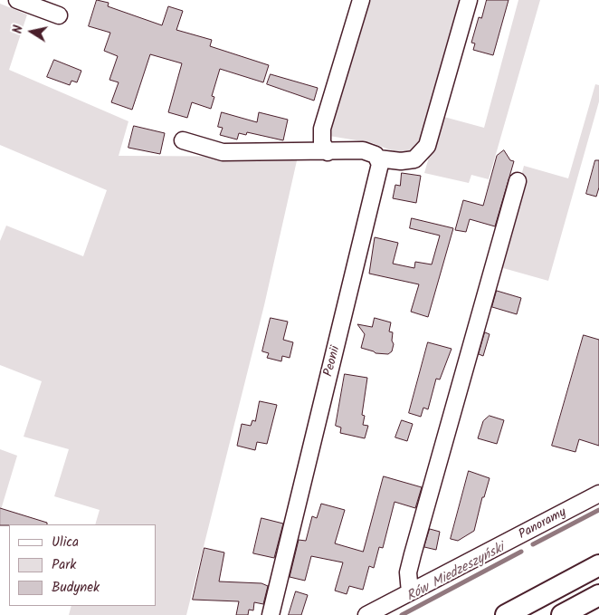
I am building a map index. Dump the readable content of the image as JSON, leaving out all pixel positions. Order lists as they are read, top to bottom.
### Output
{
  "streets": {
    "street": ["Peonii", "Panoramy"]
  },
  "water": ["Rów Miedzeszyński"],
  "legend": ["Ulica", "Park", "Budynek"],
  "north": "left"
}
